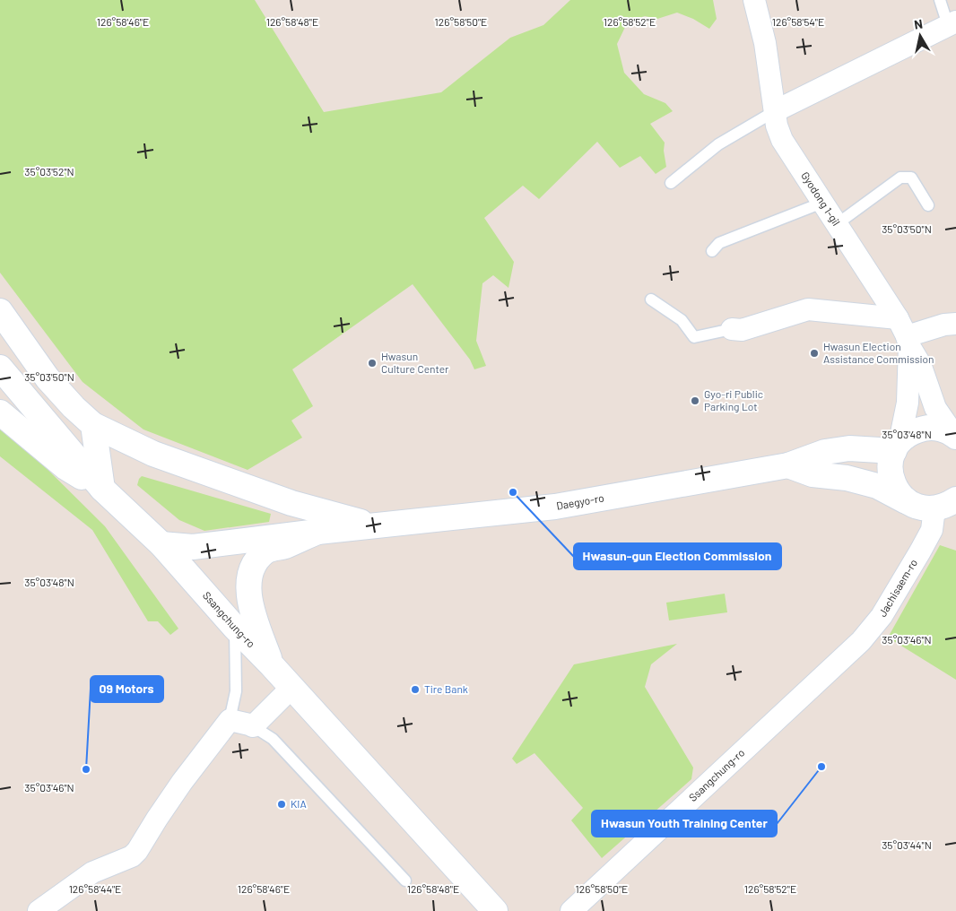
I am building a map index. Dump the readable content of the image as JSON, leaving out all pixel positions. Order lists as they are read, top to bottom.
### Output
{
  "streets": {
    "street": [
      "Gyodong 1-gil",
      "Daegyo-ro",
      "Jachisaem-ro",
      "Ssangchung-ro"
    ]
  },
  "crossings": [
    ["Daegyo-ro", "Ssangchung-ro"],
    ["Jachisaem-ro", "Ssangchung-ro"]
  ],
  "places": [
    "Hwasun Election Assistance Commission",
    "Hwasun Culture Center",
    "Gyo-ri Public Parking Lot",
    "Hwasun-gun Election Commission",
    "Tire Bank",
    "Hwasun Youth Training Center",
    "09 Motors",
    "KIA"
  ],
  "north": "top",
  "coordinates": [
    "126°58'46\"E",
    "126°58'48\"E",
    "126°58'50\"E",
    "126°58'52\"E",
    "126°58'54\"E",
    "35°03'52\"N",
    "35°03'50\"N",
    "35°03'48\"N",
    "35°03'46\"N",
    "35°03'44\"N",
    "126°58'44\"E"
  ]
}
